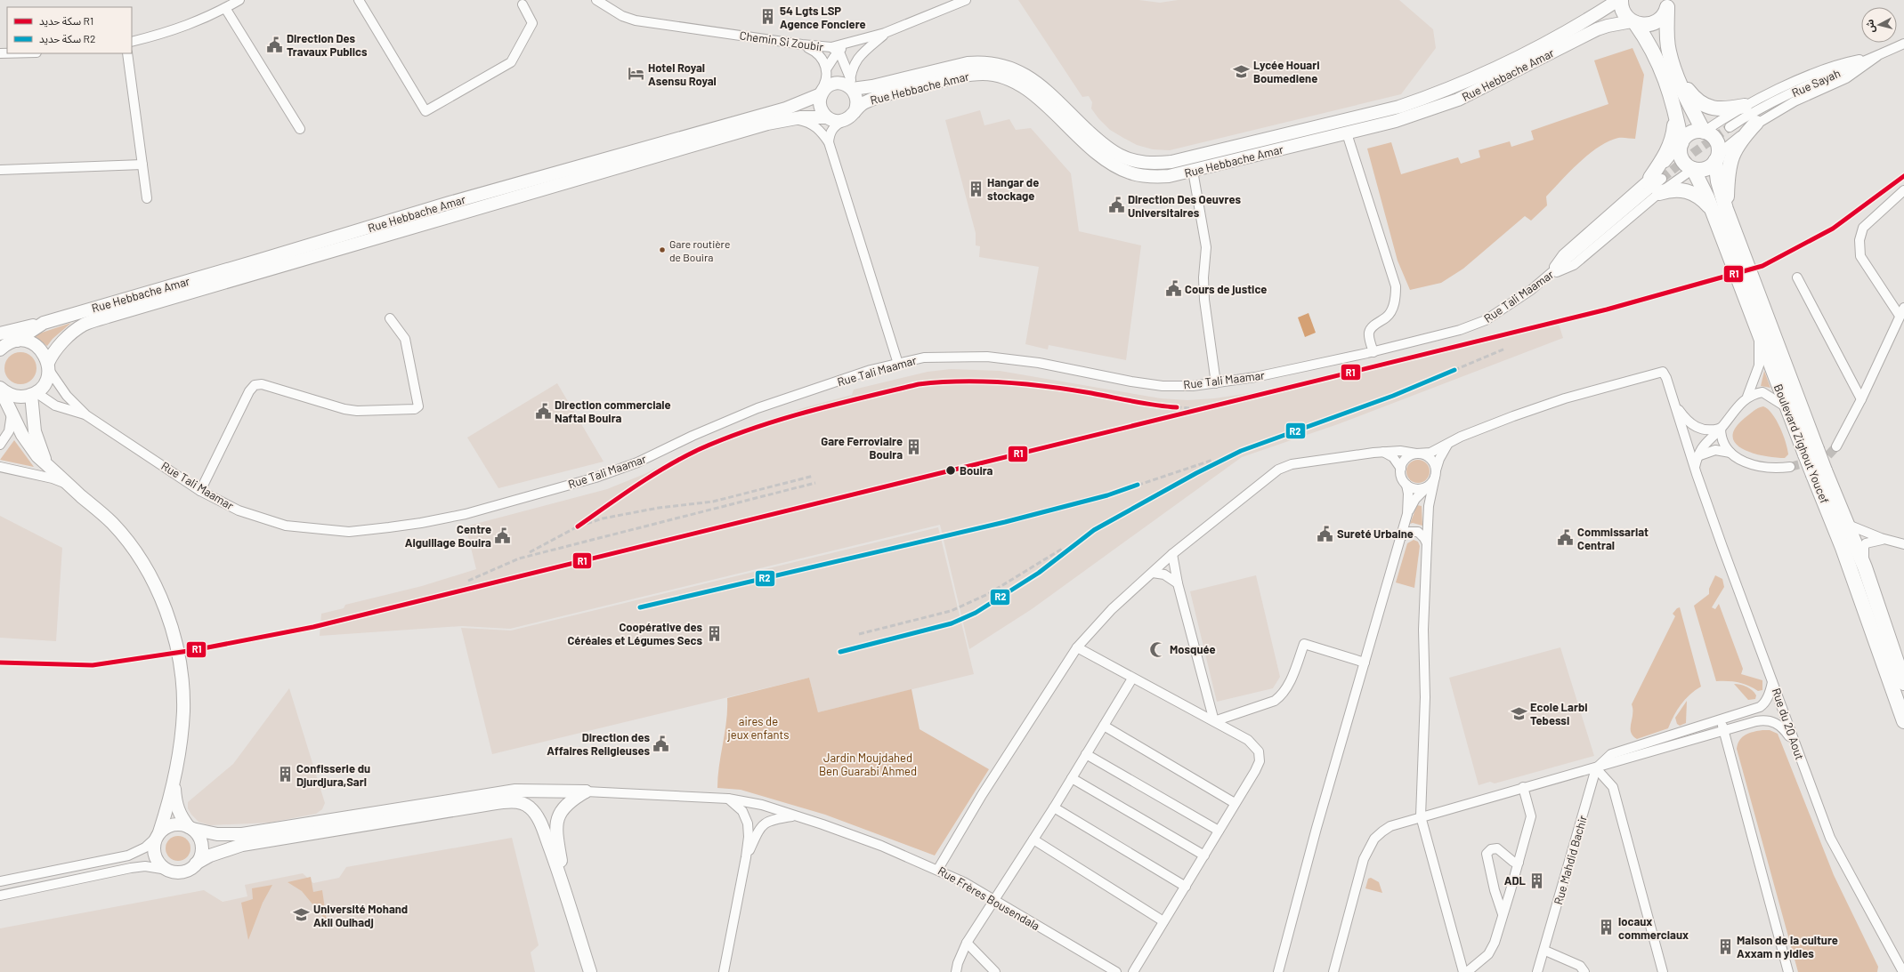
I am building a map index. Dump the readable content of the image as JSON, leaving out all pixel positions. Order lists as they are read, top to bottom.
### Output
{
  "streets": {
    "main road": ["Rue Hebbache Amar", "Boulevard Zighout Youcef"],
    "street": [
      "Chemin Si Zoubir",
      "Rue Sayah",
      "Rue Tali Maamar",
      "Rue du 20 Aout",
      "Rue Mahdid Bachir",
      "Rue Frères Bousendala"
    ]
  },
  "parks": ["aires de jeux enfants", "Jardin Moujdahed Ben Guarabi Ahmed"],
  "places": {
    "building": [
      "54 Lgts LSP Agence Fonciere",
      "Hangar de stockage",
      "Gare Ferroviaire Bouira",
      "Coopérative des Céréales et Légumes Secs",
      "Confisserie du Djurdjura,Sarl",
      "ADL",
      "locaux commerciaux",
      "Maison de la culture Axxam n yidles"
    ],
    "public building": [
      "Direction Des Travaux Publics",
      "Direction Des Oeuvres Universitaires",
      "Cours de justice",
      "Direction commerciale Naftal Bouira",
      "Sureté Urbaine",
      "Centre Aiguillage Bouira",
      "Commissariat Central",
      "Direction des Affaires Religieuses"
    ],
    "school or university": ["Lycée Houari Boumediene", "Ecole Larbi Tebessi", "Université Mohand Akli Oulhadj"],
    "hotel": ["Hotel Royal Asensu Royal"],
    "other": ["Gare routière de Bouira", "Bouira"],
    "mosque": ["Mosquée"]
  },
  "lines": ["rail line R1", "rail line R2"],
  "legend": ["سكة حديد R1", "سكة حديد R2"],
  "north": "left"
}
